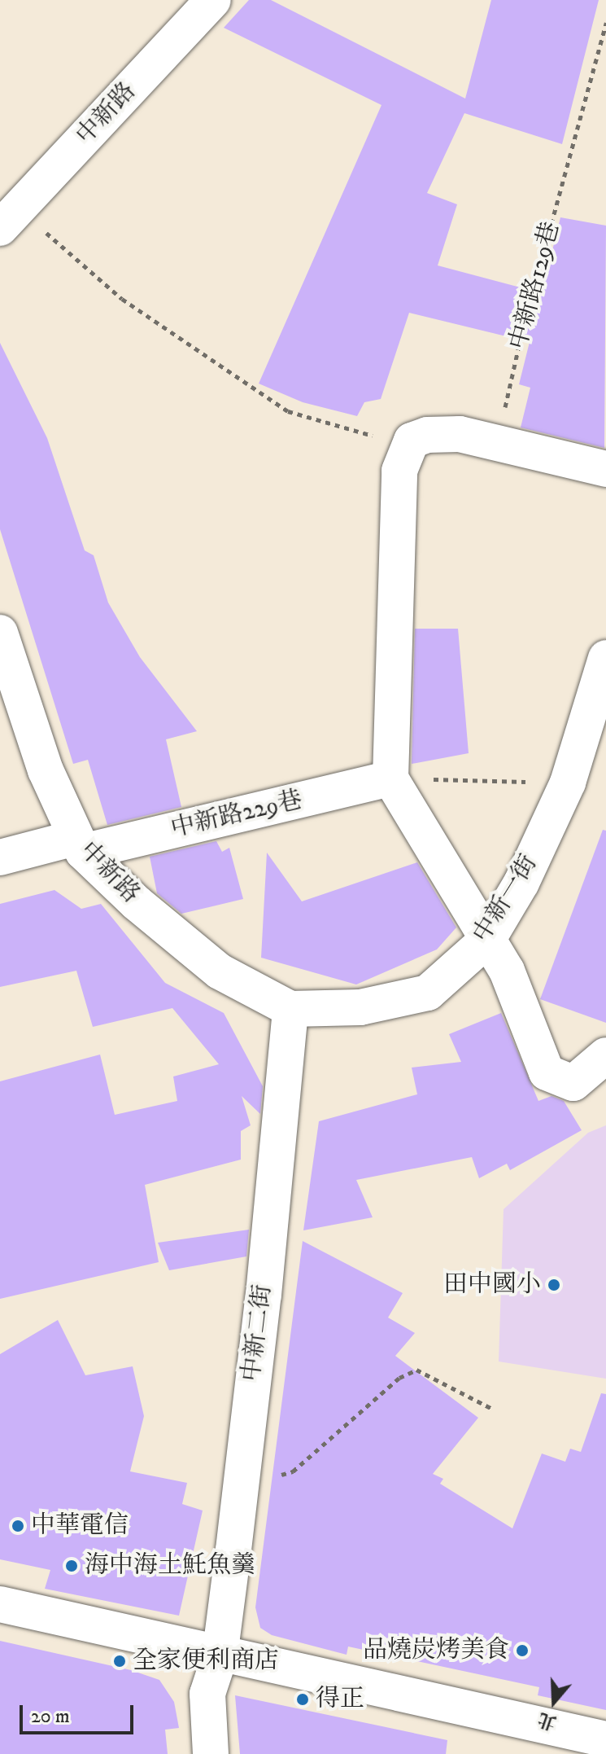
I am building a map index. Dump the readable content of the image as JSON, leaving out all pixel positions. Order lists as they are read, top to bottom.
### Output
{
  "streets": {
    "street": [
      "中新路",
      "中新路229巷",
      "中新一街",
      "中新二街"
    ],
    "path": ["中新路129巷"]
  },
  "crossings": [
    ["中新路", "中新路229巷"],
    ["中新路", "中新一街"],
    ["中新路", "中新二街"],
    ["中新一街", "中新二街"]
  ],
  "places": [
    "田中國小",
    "中華電信",
    "海中海土魠魚羹",
    "品燒炭烤美食",
    "全家便利商店",
    "得正"
  ],
  "scale_bar": "20 m",
  "north": "bottom"
}
